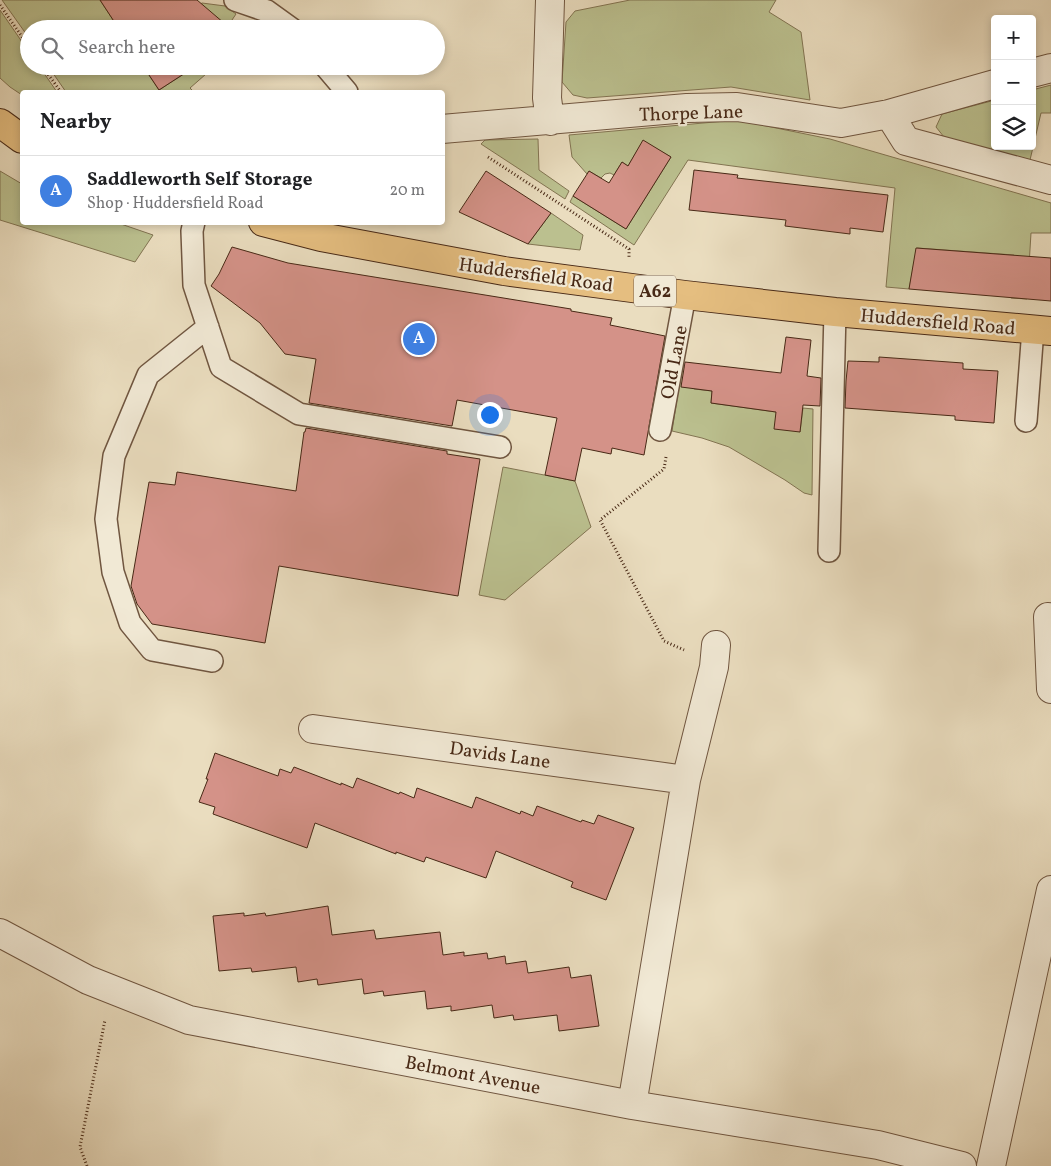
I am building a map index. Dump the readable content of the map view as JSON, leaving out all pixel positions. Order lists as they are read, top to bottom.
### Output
{
  "streets": {
    "main road": ["Huddersfield Road", "A62"],
    "street": ["Thorpe Lane", "Davids Lane", "Belmont Avenue"],
    "lane": ["Old Lane"]
  },
  "crossings": [
    ["Huddersfield Road", "Old Lane"]
  ],
  "page": {
    "map_buttons": ["+", "−"],
    "search": "Search here",
    "heading": "Nearby",
    "list": [
      {
        "mark": "A",
        "name": "Saddleworth Self Storage",
        "note": "Shop · Huddersfield Road",
        "value": "20 m"
      }
    ],
    "pins": "A"
  }
}
